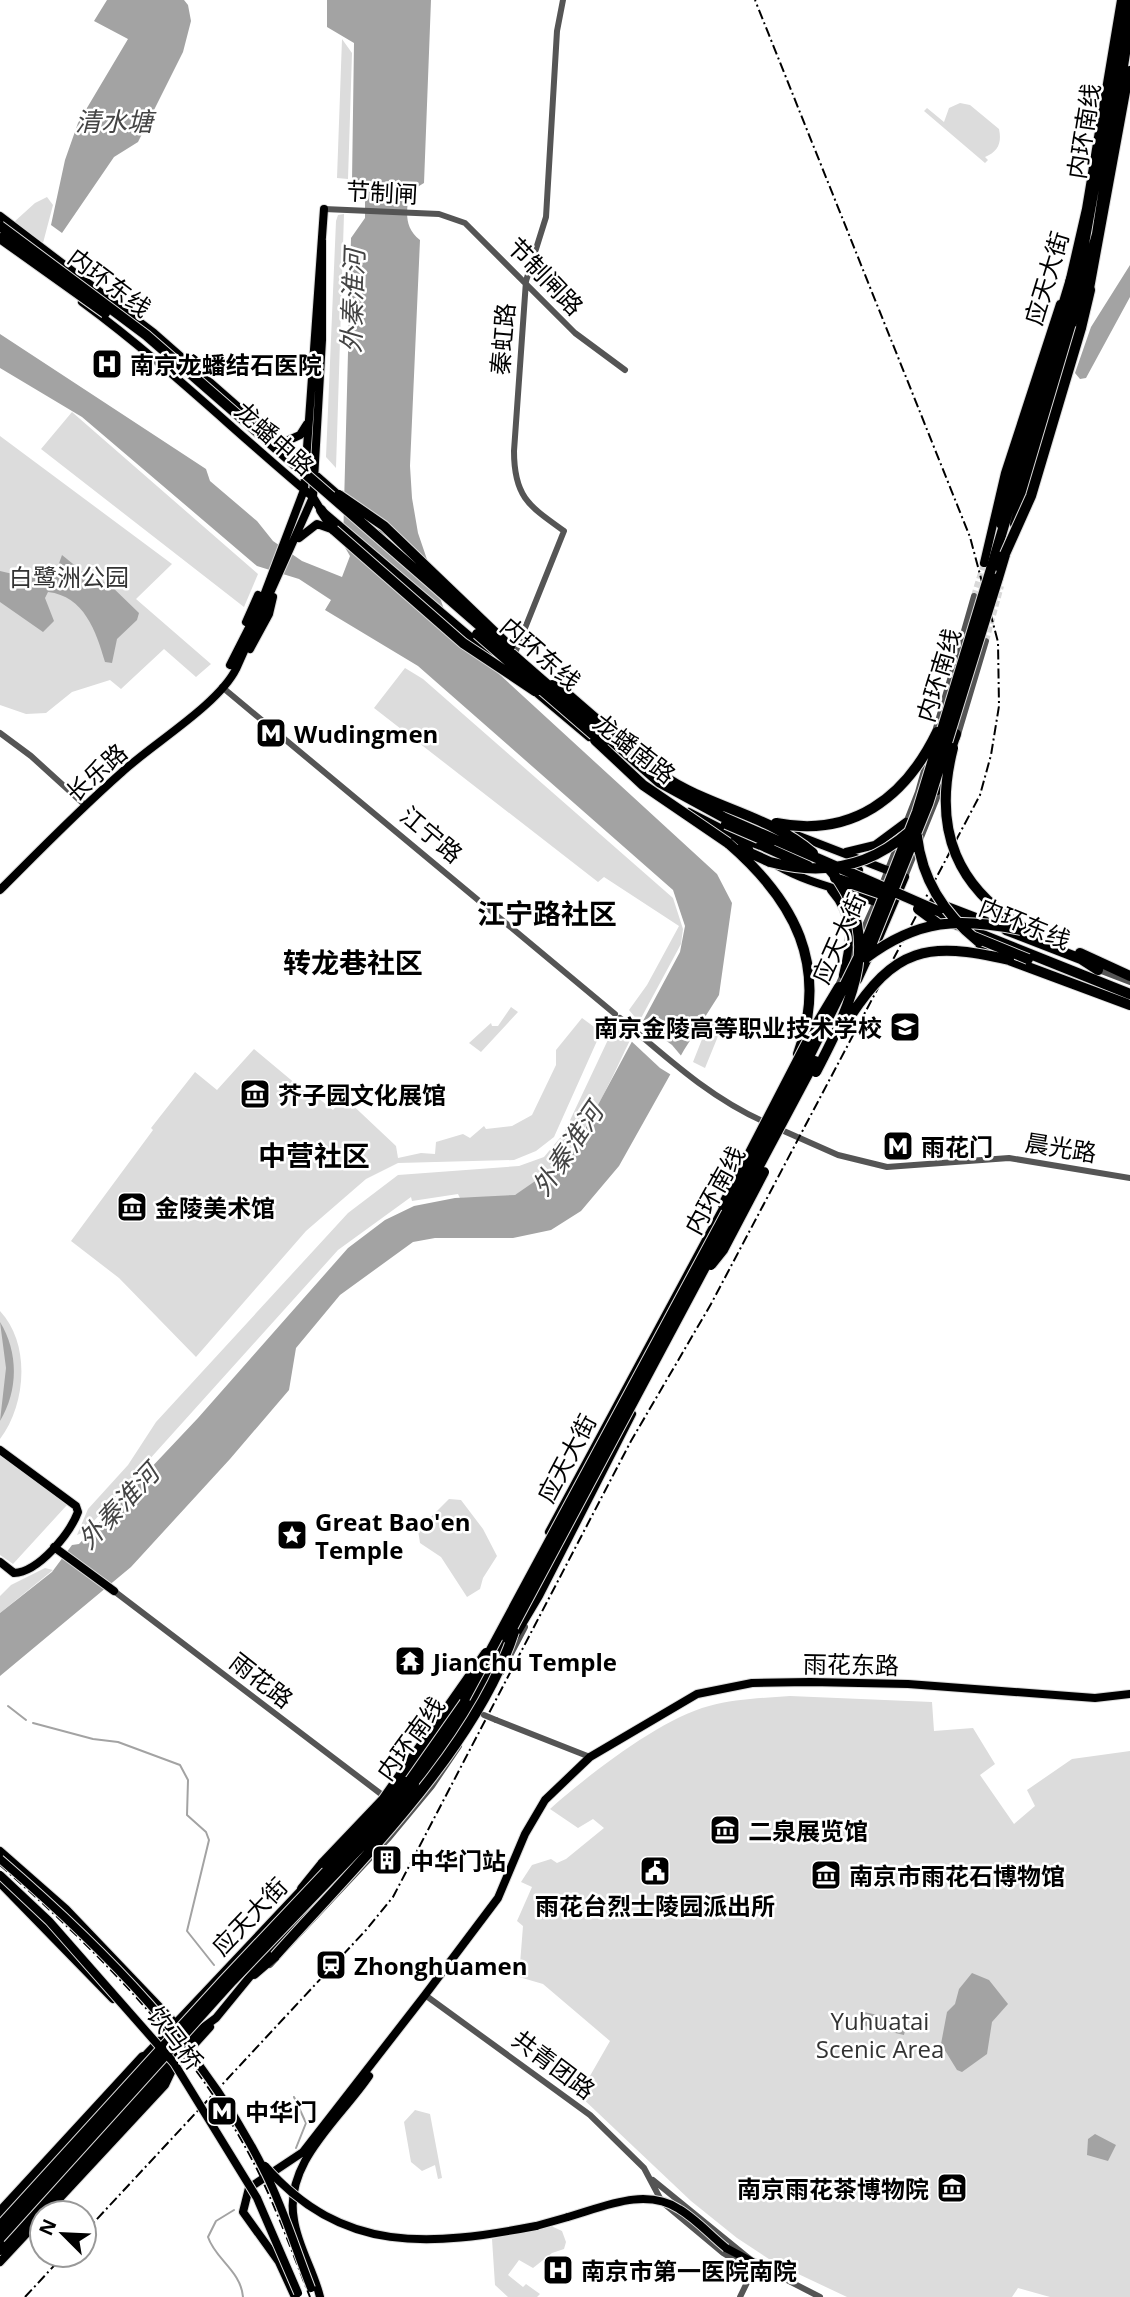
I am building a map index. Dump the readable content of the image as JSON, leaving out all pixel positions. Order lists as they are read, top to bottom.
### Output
{
  "streets": {
    "highway": ["内环南线", "内环东线"],
    "main road": [
      "应天大街",
      "龙蟠中路",
      "龙蟠南路",
      "长乐路",
      "雨花东路",
      "饮马桥"
    ],
    "street": [
      "节制闸",
      "节制闸路",
      "秦虹路",
      "江宁路",
      "晨光路",
      "雨花路",
      "共青团路"
    ]
  },
  "crossings": [
    ["内环南线", "应天大街"],
    ["节制闸", "节制闸路"],
    ["节制闸路", "秦虹路"],
    ["应天大街", "内环东线"],
    ["应天大街", "龙蟠南路"],
    ["应天大街", "江宁路"],
    ["应天大街", "晨光路"],
    ["应天大街", "雨花路"],
    ["内环东线", "龙蟠中路"],
    ["内环东线", "龙蟠南路"],
    ["秦虹路", "龙蟠南路"],
    ["龙蟠中路", "龙蟠南路"],
    ["龙蟠中路", "长乐路"],
    ["长乐路", "江宁路"],
    ["江宁路", "晨光路"],
    ["雨花东路", "共青团路"]
  ],
  "districts": ["江宁路社区", "转龙巷社区", "中营社区"],
  "water": ["清水塘", "外秦淮河"],
  "parks": ["白鹭洲公园", "Yuhuatai Scenic Area"],
  "places": {
    "hospital": ["南京龙蟠结石医院", "南京市第一医院南院"],
    "metro station": ["Wudingmen", "雨花门", "中华门"],
    "school or university": ["南京金陵高等职业技术学校"],
    "museum": [
      "芥子园文化展馆",
      "金陵美术馆",
      "二泉展览馆",
      "南京市雨花石博物馆",
      "南京雨花茶博物院"
    ],
    "place": ["Great Bao'en Temple"],
    "temple": ["Jianchu Temple"],
    "building": ["中华门站"],
    "public building": ["雨花台烈士陵园派出所"],
    "station": ["Zhonghuamen"]
  },
  "north": "top left"
}
